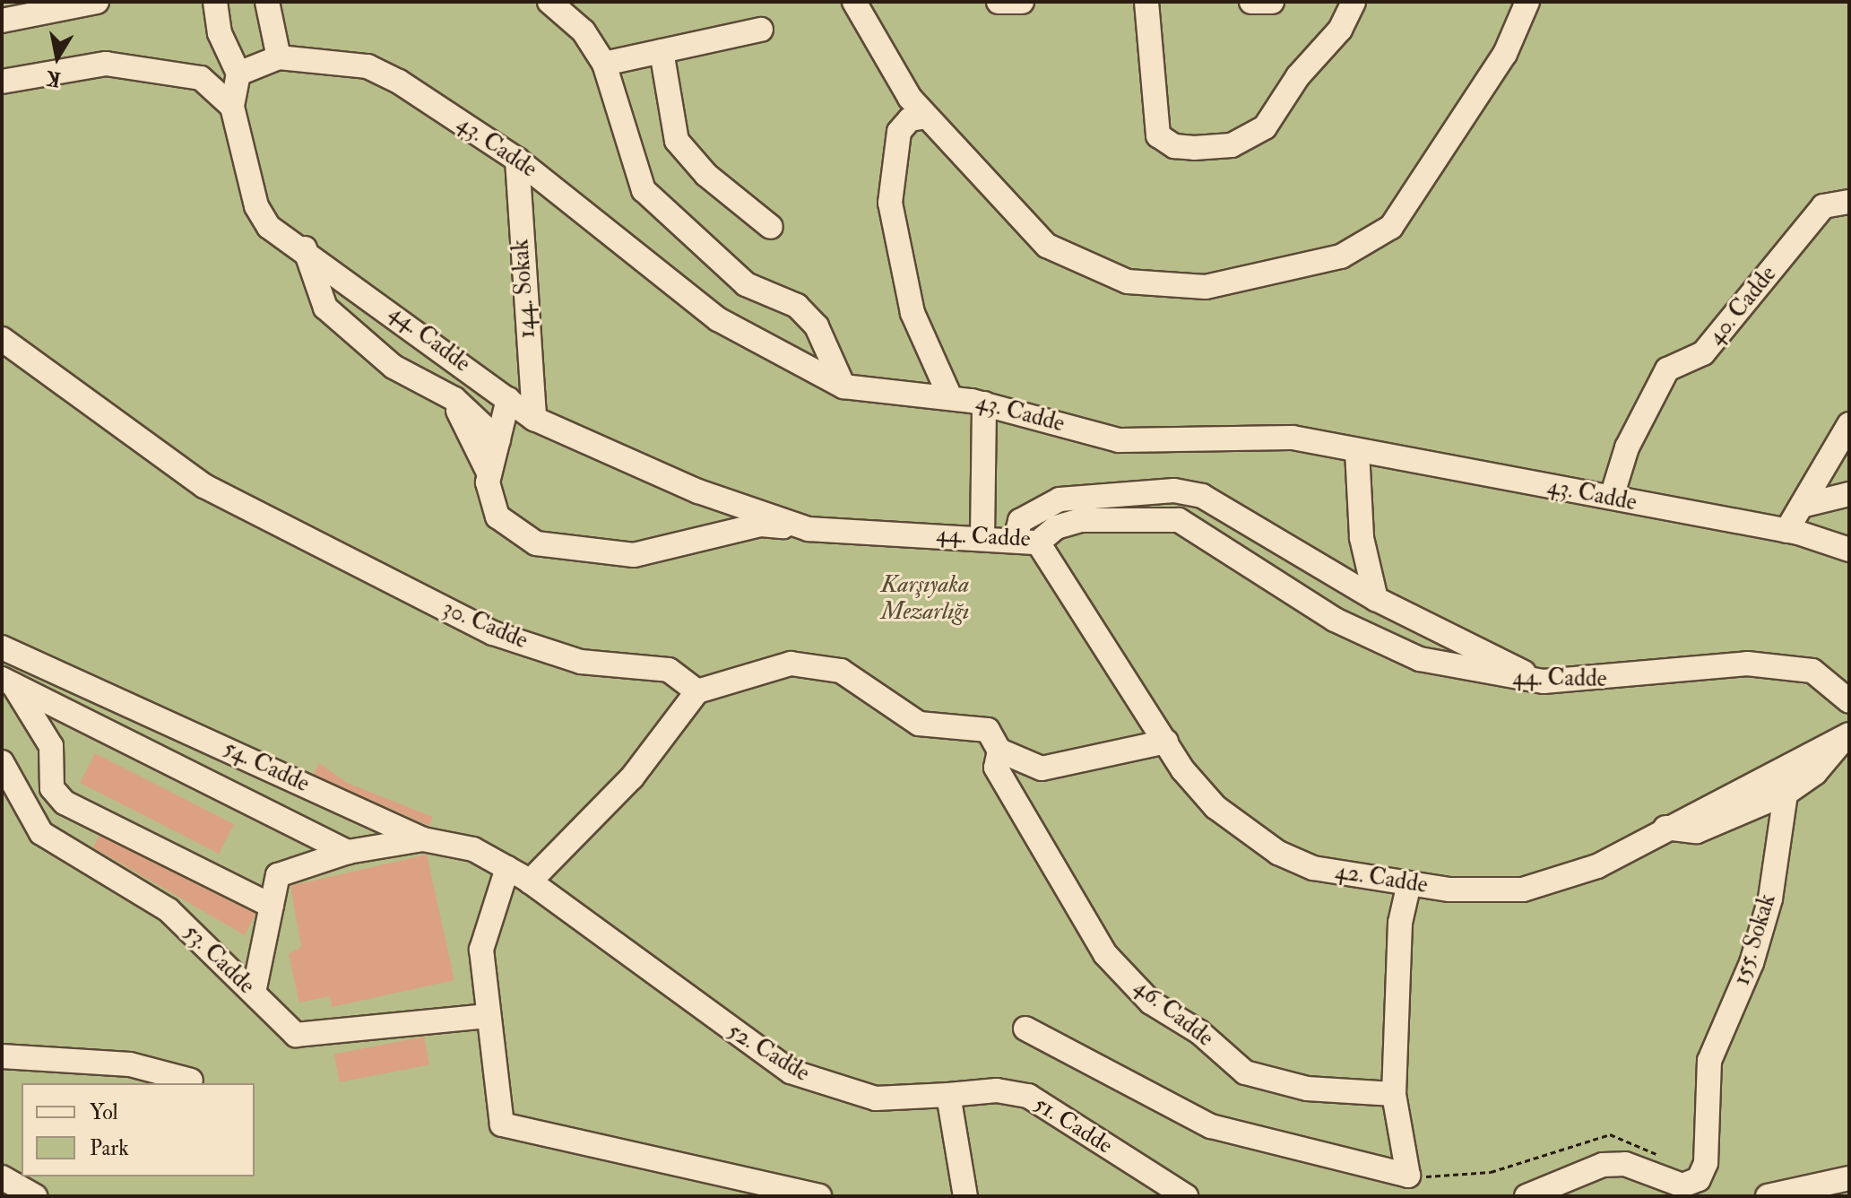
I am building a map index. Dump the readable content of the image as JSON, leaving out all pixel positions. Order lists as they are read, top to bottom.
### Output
{
  "streets": {
    "lane": [
      "43. Cadde",
      "144. Sokak",
      "40. Cadde",
      "44. Cadde",
      "30. Cadde",
      "54. Cadde",
      "42. Cadde",
      "155. Sokak",
      "53. Cadde",
      "46. Cadde",
      "52. Cadde",
      "51. Cadde"
    ]
  },
  "crossings": [
    ["43. Cadde", "144. Sokak"],
    ["43. Cadde", "40. Cadde"],
    ["144. Sokak", "44. Cadde"],
    ["44. Cadde", "42. Cadde"],
    ["54. Cadde", "52. Cadde"],
    ["52. Cadde", "51. Cadde"]
  ],
  "parks": ["Karşıyaka Mezarlığı"],
  "legend": ["Yol", "Park"],
  "north": "bottom"
}
